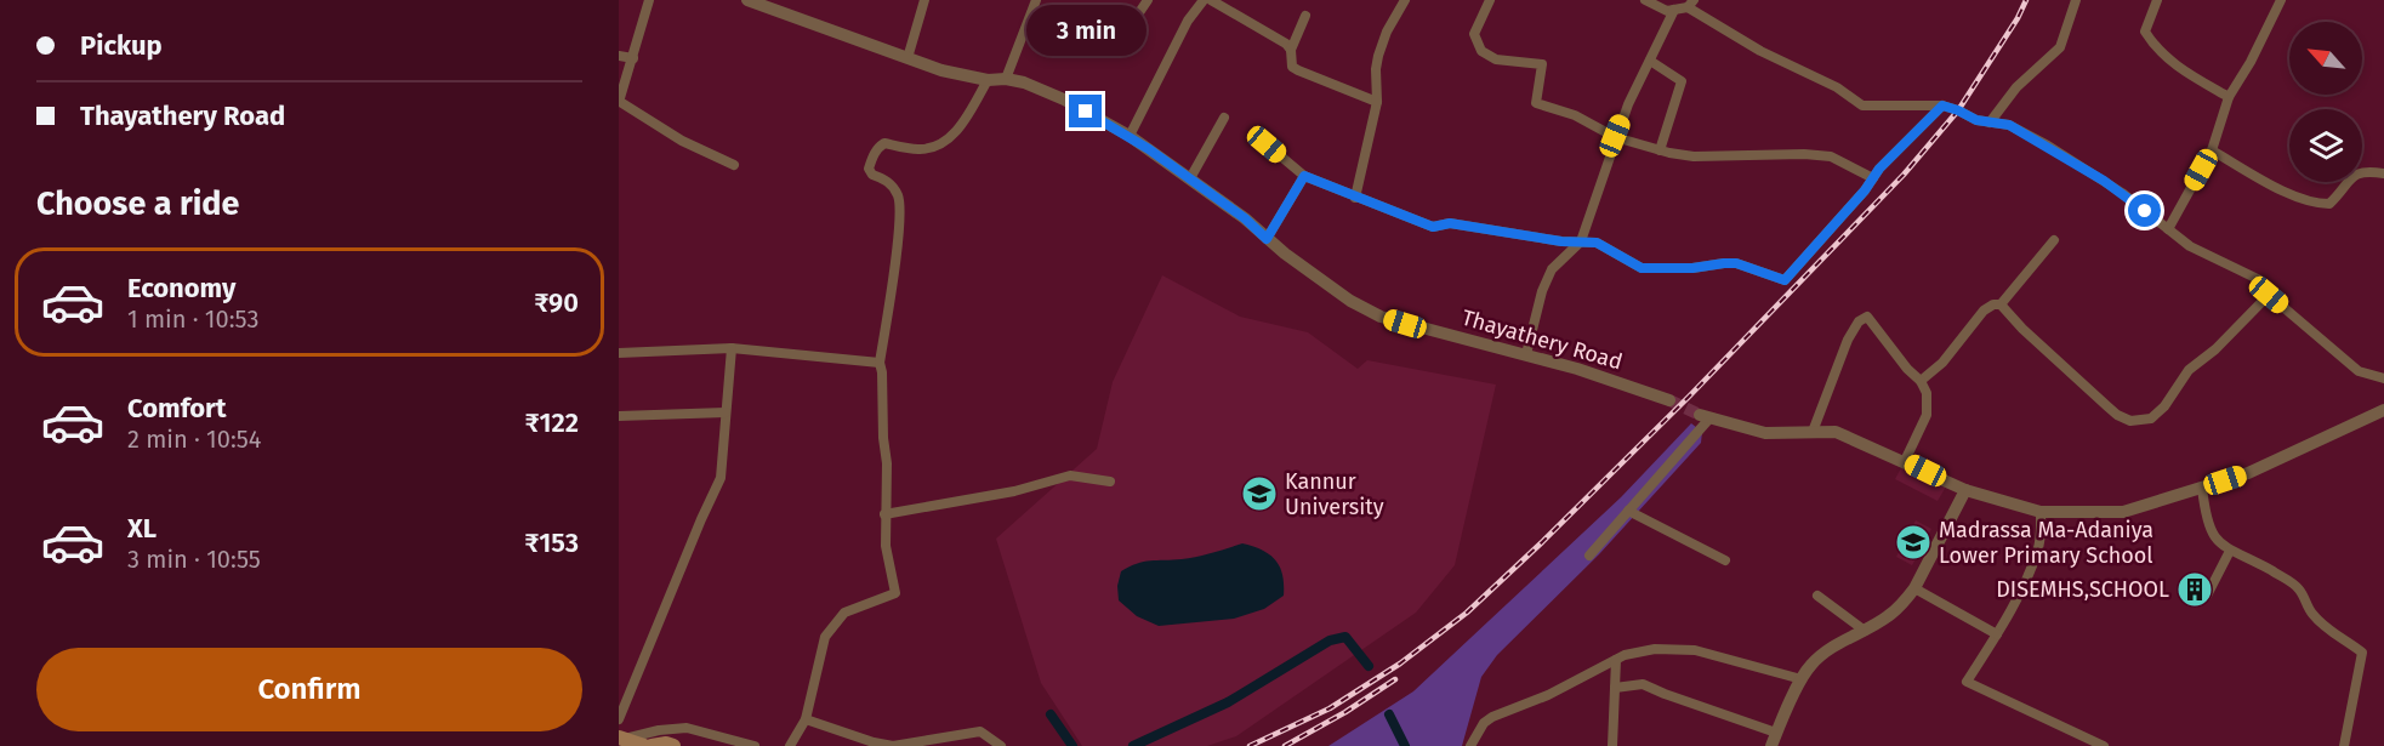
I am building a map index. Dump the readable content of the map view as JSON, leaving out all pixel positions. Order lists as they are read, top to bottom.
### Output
{
  "streets": {
    "street": ["Thayathery Road"]
  },
  "places": {
    "school or university": ["Kannur University", "Madrassa Ma-Adaniya Lower Primary School"],
    "building": ["DISEMHS,SCHOOL"]
  },
  "north": "top left",
  "page": {
    "banner": ["Pickup", "Thayathery Road"],
    "bubble": "3 min",
    "heading": "Choose a ride",
    "list": [
      {
        "name": "Economy",
        "note": "1 min · 10:53",
        "value": "₹90"
      },
      {
        "name": "Comfort",
        "note": "2 min · 10:54",
        "value": "₹122"
      },
      {
        "name": "XL",
        "note": "3 min · 10:55",
        "value": "₹153"
      }
    ],
    "buttons": "Confirm"
  }
}
